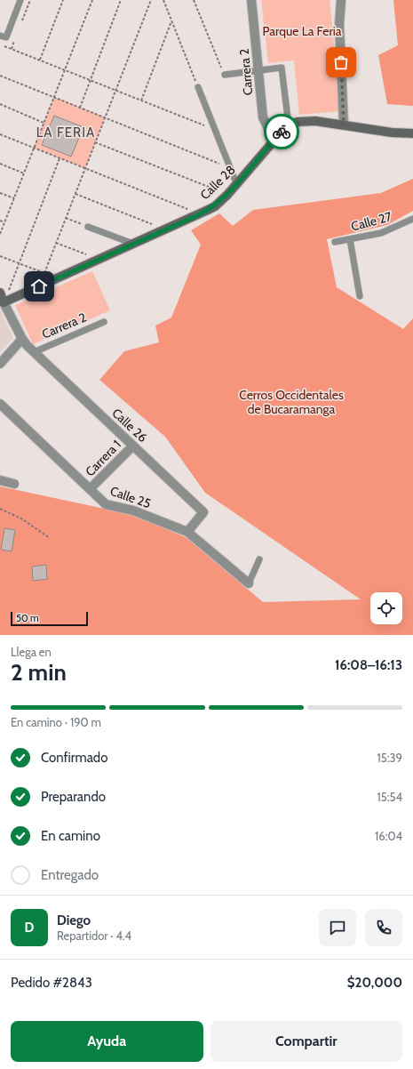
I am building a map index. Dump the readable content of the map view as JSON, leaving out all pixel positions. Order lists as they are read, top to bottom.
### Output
{
  "streets": {
    "street": [
      "Carrera 2",
      "Calle 28",
      "Calle 26",
      "Carrera 1",
      "Calle 25"
    ],
    "lane": ["Calle 27"]
  },
  "crossings": [
    ["Carrera 2", "Calle 28"],
    ["Carrera 2", "Calle 26"],
    ["Calle 26", "Carrera 1"],
    ["Calle 26", "Calle 25"],
    ["Carrera 1", "Calle 25"]
  ],
  "districts": ["LA FERIA"],
  "parks": ["Parque La Feria", "Cerros Occidentales de Bucaramanga"],
  "scale_bar": "50 m",
  "page": {
    "scale": "50 m",
    "heading": ["2 min", "Llega en", "16:08–16:13"],
    "panel": [
      "Diego",
      "Repartidor · 4.4",
      "Pedido #2843",
      "$20,000"
    ],
    "bar": "En camino · 190 m",
    "list": [
      ["Confirmado", "15:39"],
      ["Preparando", "15:54"],
      ["En camino", "16:04"],
      "Entregado"
    ],
    "round": "D",
    "buttons": ["Ayuda", "Compartir"]
  }
}
